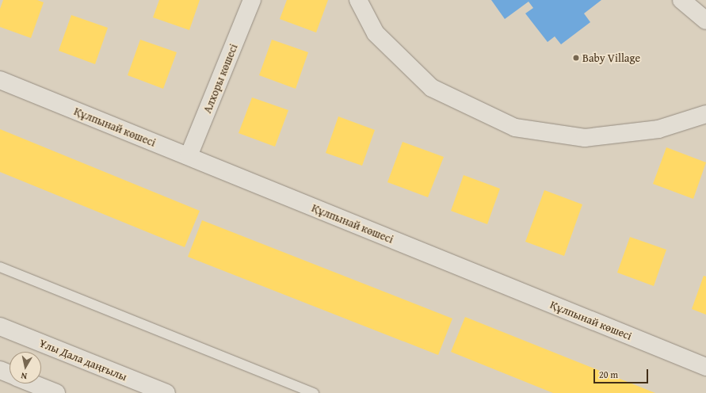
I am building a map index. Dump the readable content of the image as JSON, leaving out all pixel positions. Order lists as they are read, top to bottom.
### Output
{
  "streets": {
    "street": ["Алхоры көшесі", "Құлпынай көшесі", "Ұлы Дала даңғылы"]
  },
  "crossings": [
    ["Алхоры көшесі", "Құлпынай көшесі"]
  ],
  "places": ["Baby Village"],
  "scale_bar": "20 m",
  "north": "bottom"
}
